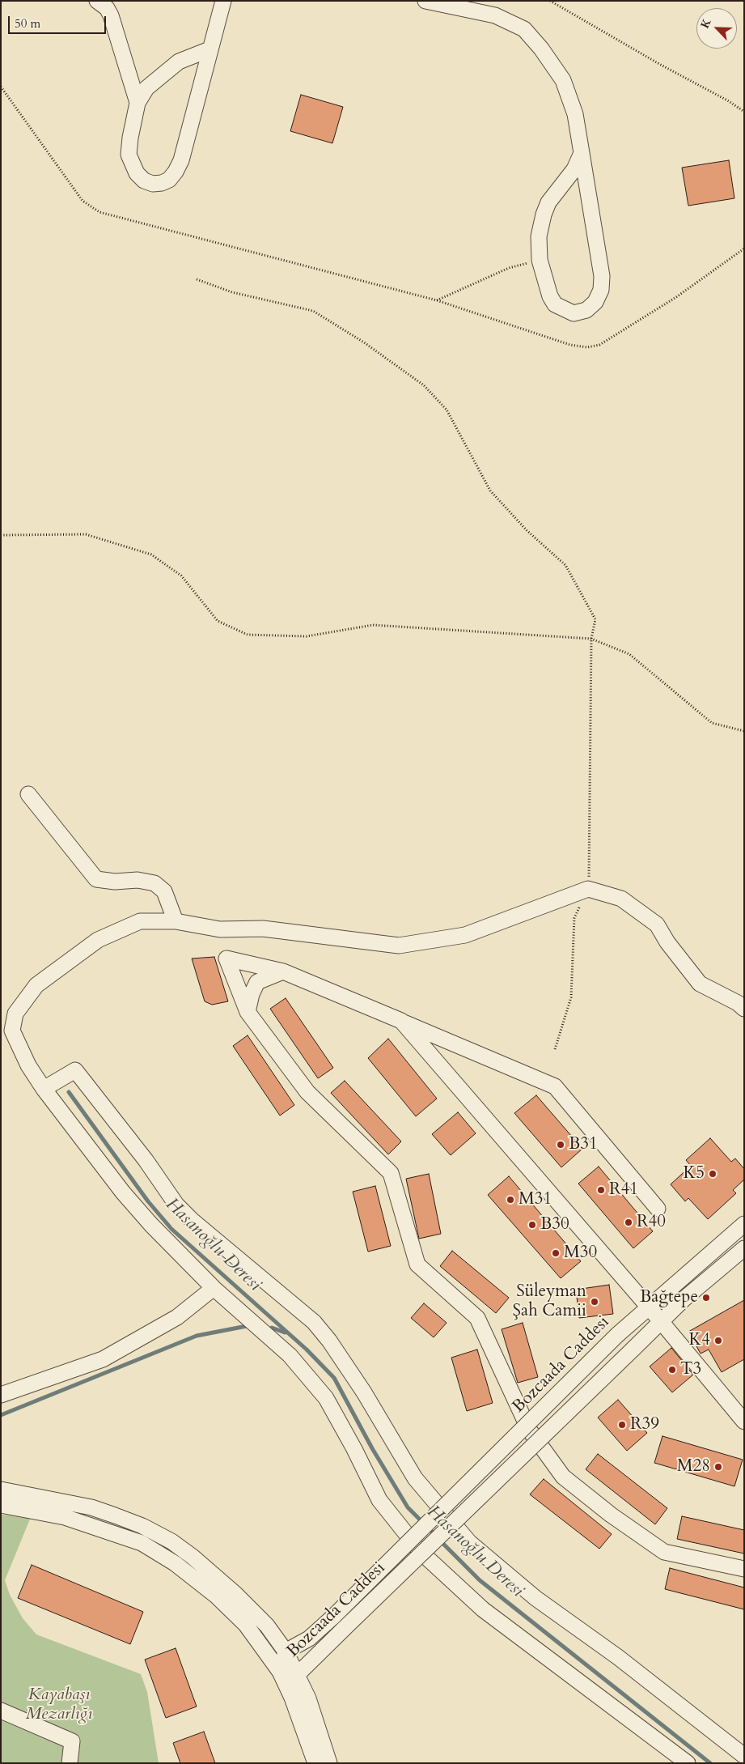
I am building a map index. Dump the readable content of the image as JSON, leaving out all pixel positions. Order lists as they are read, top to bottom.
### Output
{
  "streets": {
    "street": ["Bozcaada Caddesi"]
  },
  "water": ["Hasanoğlu Deresi"],
  "parks": ["Kayabaşı Mezarlığı"],
  "places": [
    "B31",
    "K5",
    "R41",
    "M31",
    "R40",
    "B30",
    "M30",
    "Bağtepe",
    "Süleyman Şah Camii",
    "K4",
    "T3",
    "R39",
    "M28"
  ],
  "scale_bar": "50 m",
  "north": "top left"
}
